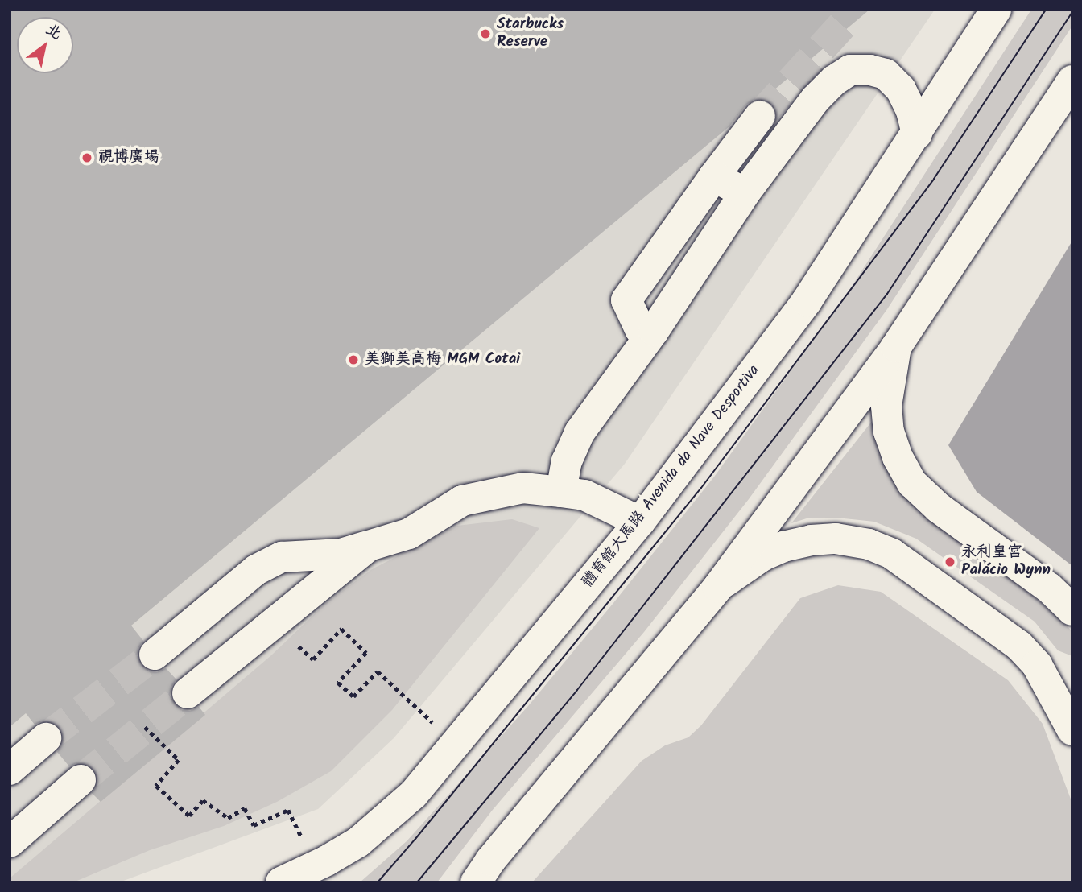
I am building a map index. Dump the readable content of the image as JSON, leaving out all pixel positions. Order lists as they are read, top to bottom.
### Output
{
  "streets": {
    "main road": ["體育館大馬路 Avenida da Nave Desportiva"]
  },
  "places": [
    "Starbucks Reserve",
    "視博廣場",
    "美獅美高梅 MGM Cotai",
    "永利皇宮 Palácio Wynn"
  ],
  "north": "top right"
}
